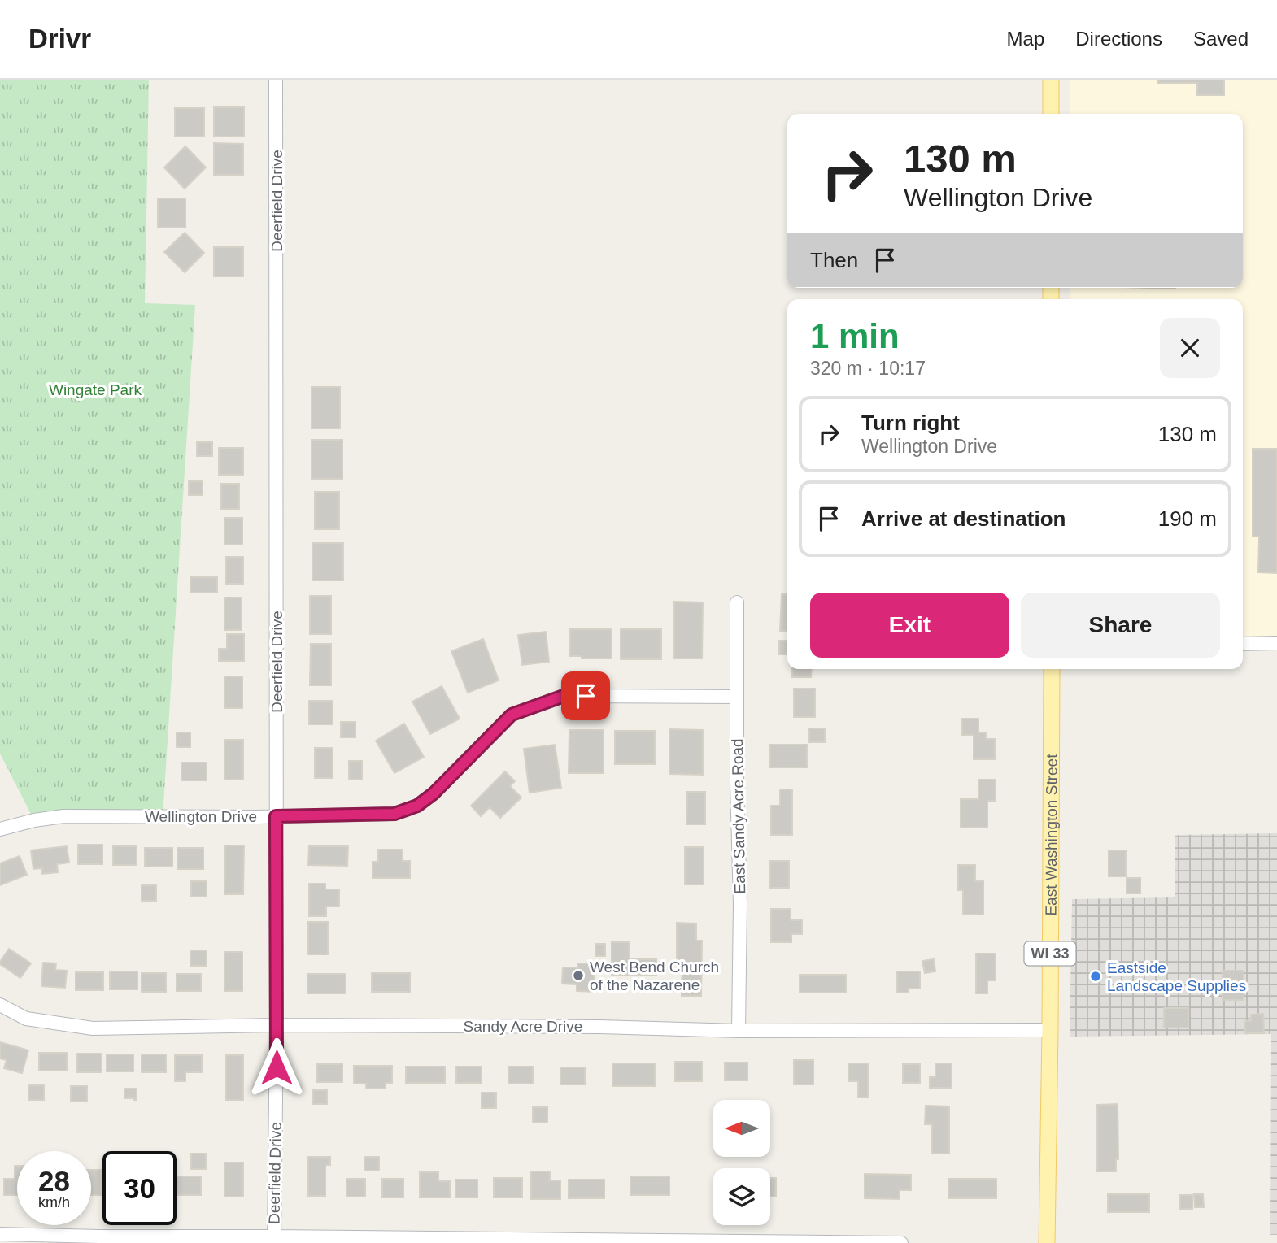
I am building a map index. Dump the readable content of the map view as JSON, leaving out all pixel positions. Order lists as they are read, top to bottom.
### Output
{
  "streets": {
    "main road": ["East Washington Street", "WI 33"],
    "street": [
      "Deerfield Drive",
      "Wellington Drive",
      "East Sandy Acre Road",
      "Sandy Acre Drive"
    ]
  },
  "crossings": [
    ["Deerfield Drive", "Wellington Drive"],
    ["Deerfield Drive", "Sandy Acre Drive"],
    ["Wellington Drive", "East Sandy Acre Road"],
    ["East Sandy Acre Road", "Sandy Acre Drive"],
    ["East Washington Street", "Sandy Acre Drive"]
  ],
  "parks": ["Wingate Park"],
  "places": ["West Bend Church of the Nazarene", "Eastside Landscape Supplies"],
  "north": "left",
  "page": {
    "header": "Drivr",
    "nav": ["Map", "Directions", "Saved"],
    "turn": ["130 m", "Wellington Drive"],
    "then": "Then",
    "heading": ["1 min", "320 m · 10:17"],
    "list": [
      {
        "name": "Turn right",
        "note": "Wellington Drive",
        "value": "130 m"
      },
      {
        "name": "Arrive at destination",
        "value": "190 m"
      }
    ],
    "buttons": ["Exit", "Share"],
    "speed": "28 km/h",
    "limit": "30"
  }
}
